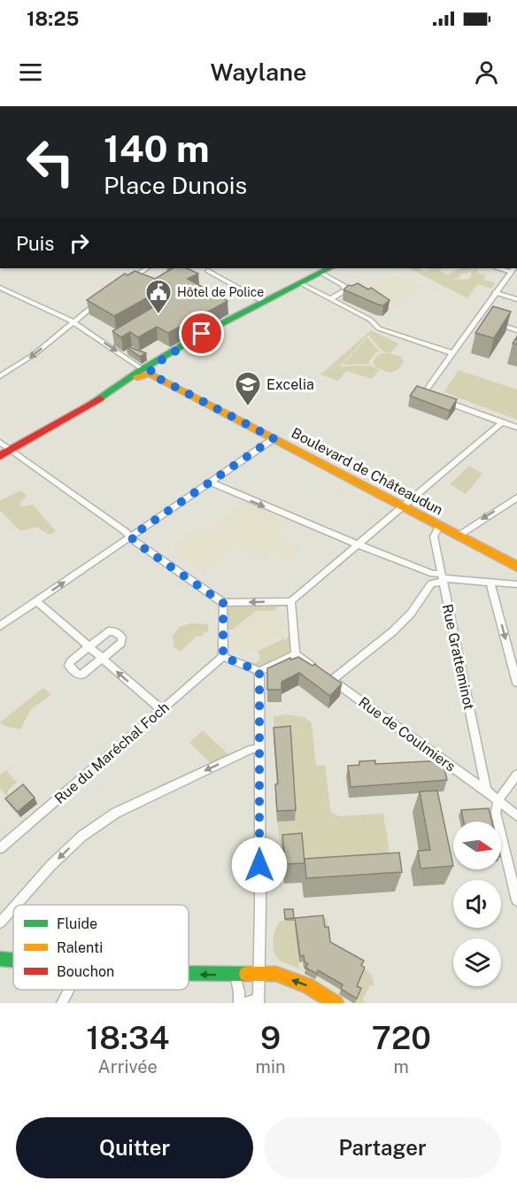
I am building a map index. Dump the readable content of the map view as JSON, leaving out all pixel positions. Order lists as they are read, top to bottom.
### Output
{
  "streets": {
    "main road": ["Boulevard de Châteaudun"],
    "street": ["Rue Gratteminot", "Rue de Coulmiers", "Rue du Maréchal Foch"]
  },
  "crossings": [
    ["Boulevard de Châteaudun", "Rue Gratteminot"],
    ["Rue Gratteminot", "Rue de Coulmiers"]
  ],
  "places": {
    "public building": ["Hôtel de Police"],
    "school or university": ["Excelia"]
  },
  "legend": ["Fluide", "Ralenti", "Bouchon"],
  "north": "right",
  "page": {
    "status": "18:25",
    "header": "Waylane",
    "turn": ["140 m", "Place Dunois"],
    "then": "Puis",
    "eta": [
      "18:34",
      "Arrivée",
      "9",
      "min",
      "720",
      "m"
    ],
    "buttons": ["Quitter", "Partager"]
  }
}
